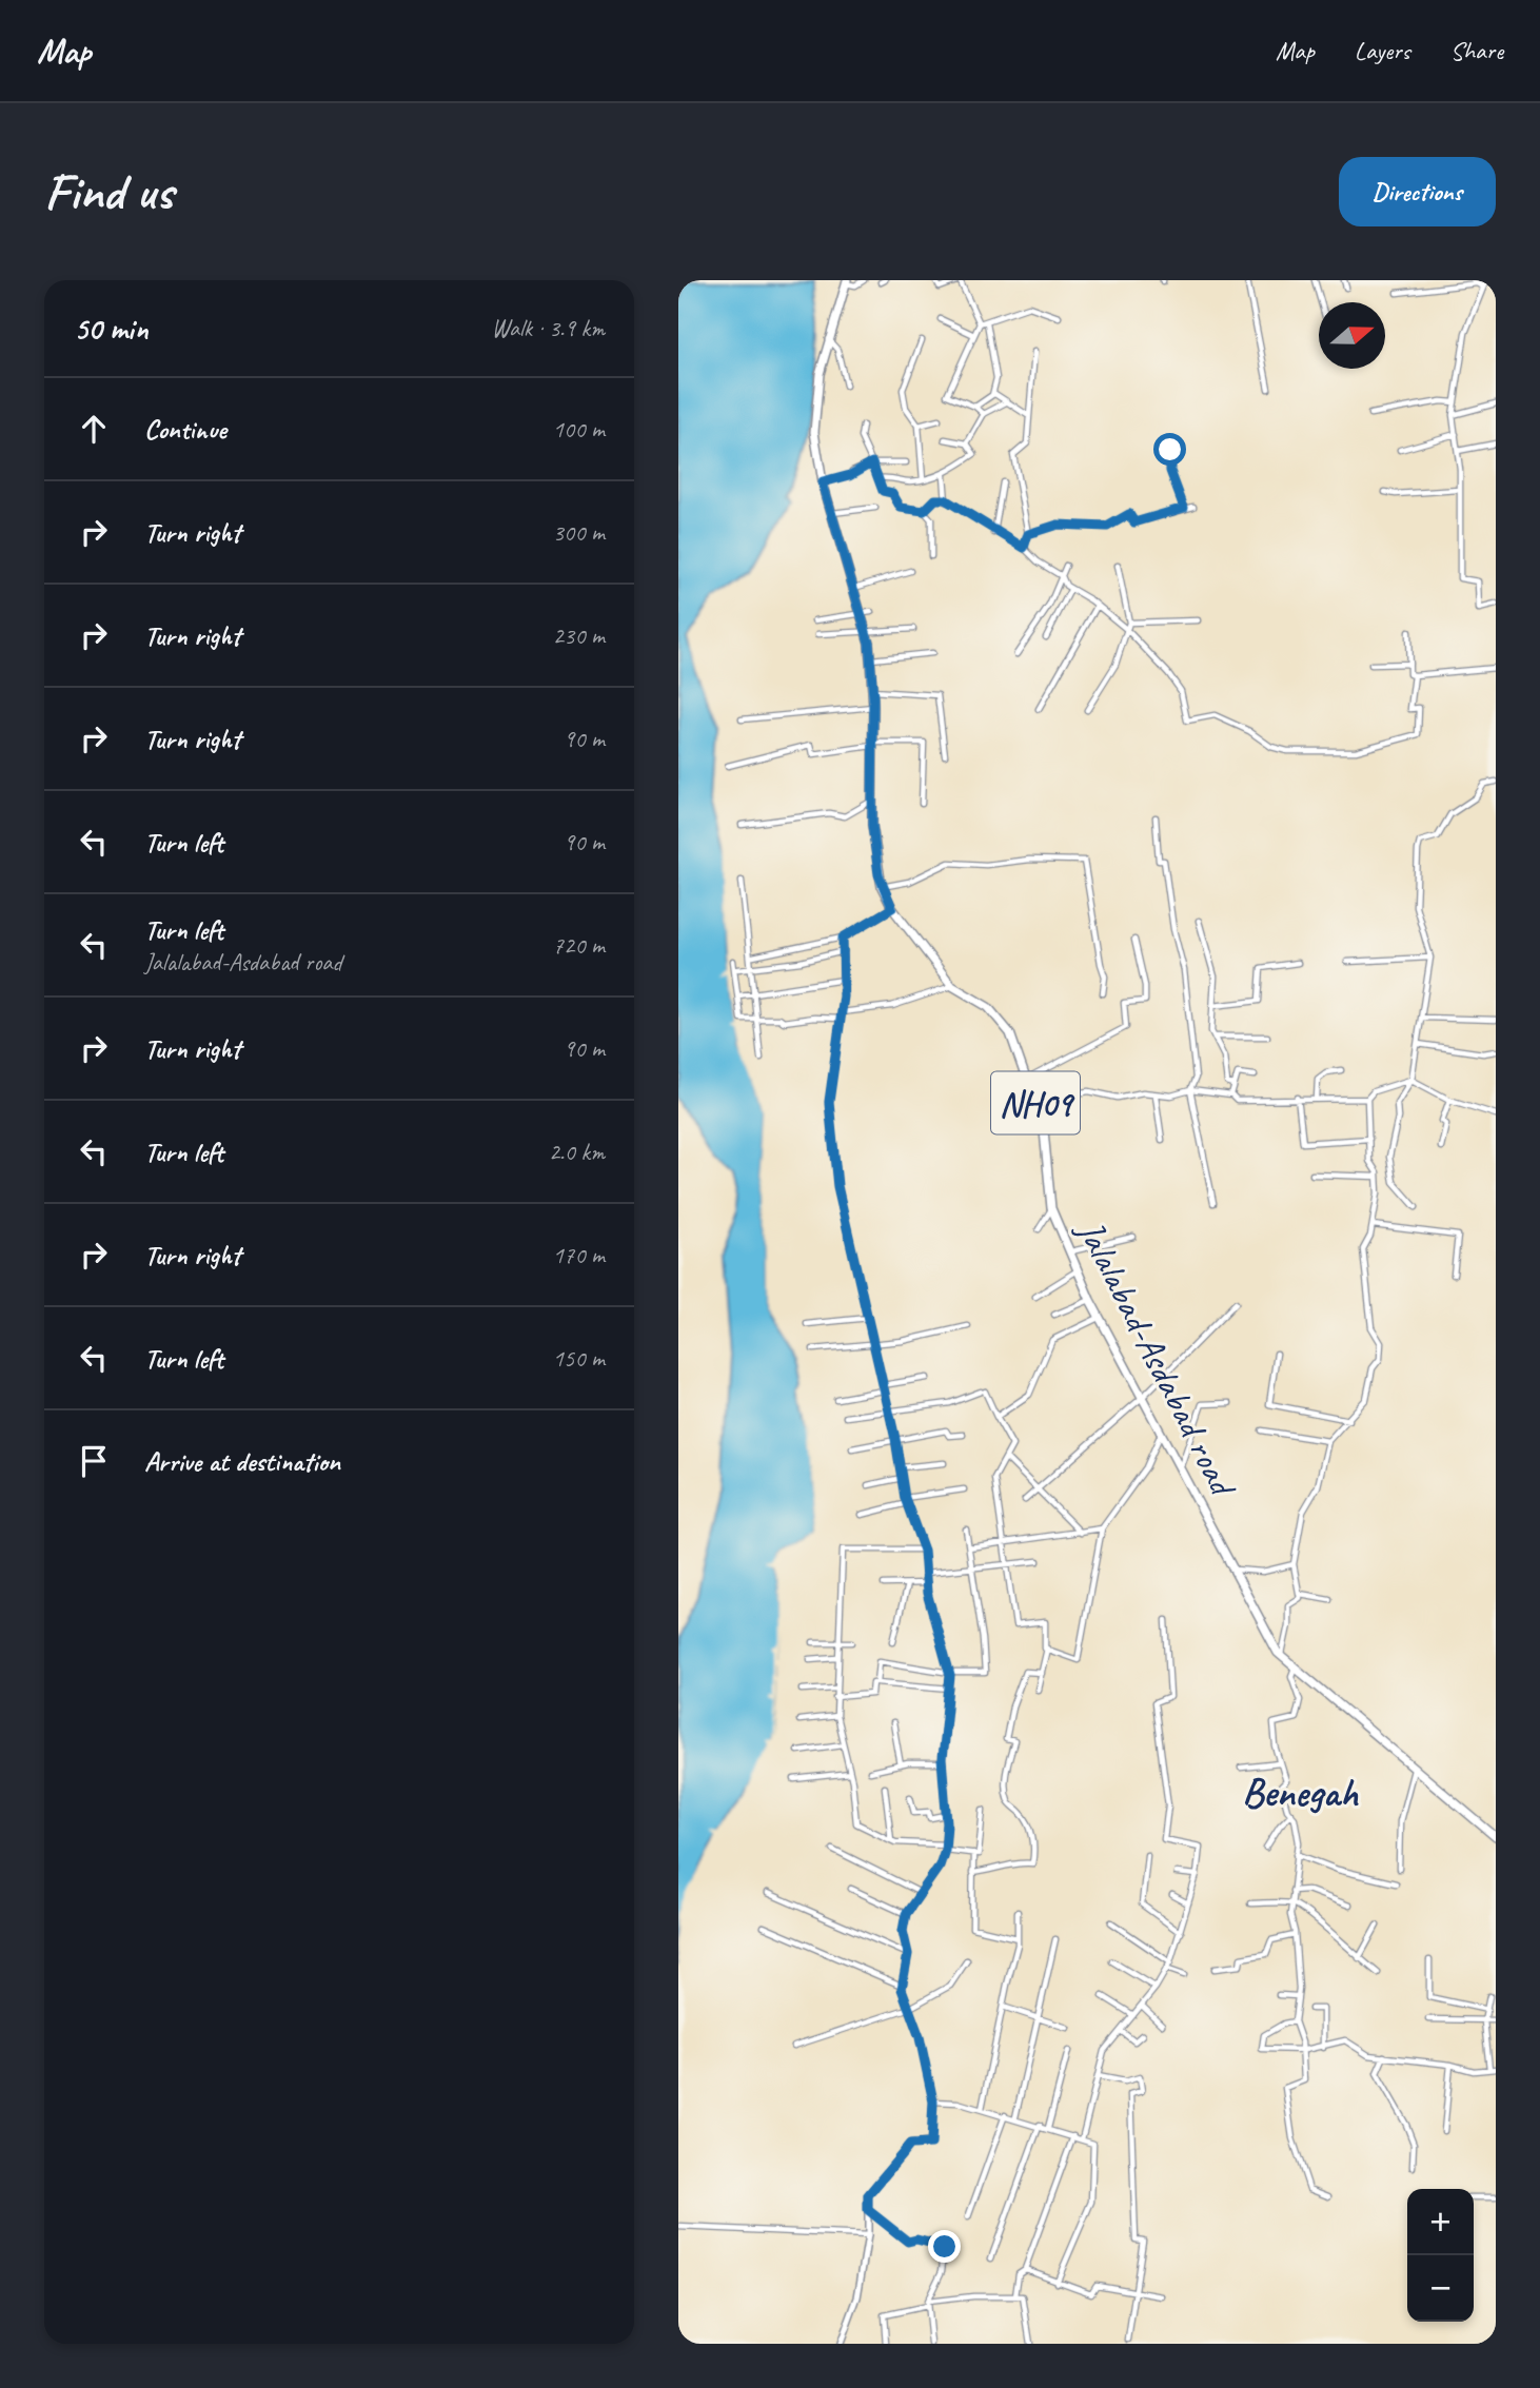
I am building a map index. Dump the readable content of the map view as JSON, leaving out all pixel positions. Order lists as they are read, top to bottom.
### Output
{
  "streets": {
    "main road": ["NH09", "Jalalabad-Asdabad road"]
  },
  "districts": ["Benegah"],
  "north": "right",
  "page": {
    "header": "Map",
    "nav": ["Map", "Layers", "Share"],
    "buttons": "Directions",
    "title": "Find us",
    "heading": ["50 min", "Walk · 3.9 km"],
    "list": [
      ["Continue", "100 m"],
      ["Turn right", "300 m"],
      ["Turn right", "230 m"],
      ["Turn right", "90 m"],
      ["Turn left", "90 m"],
      ["Turn left", "Jalalabad-Asdabad road", "720 m"],
      ["Turn right", "90 m"],
      ["Turn left", "2.0 km"],
      ["Turn right", "170 m"],
      ["Turn left", "150 m"],
      "Arrive at destination"
    ],
    "map_buttons": ["+", "−"]
  }
}
